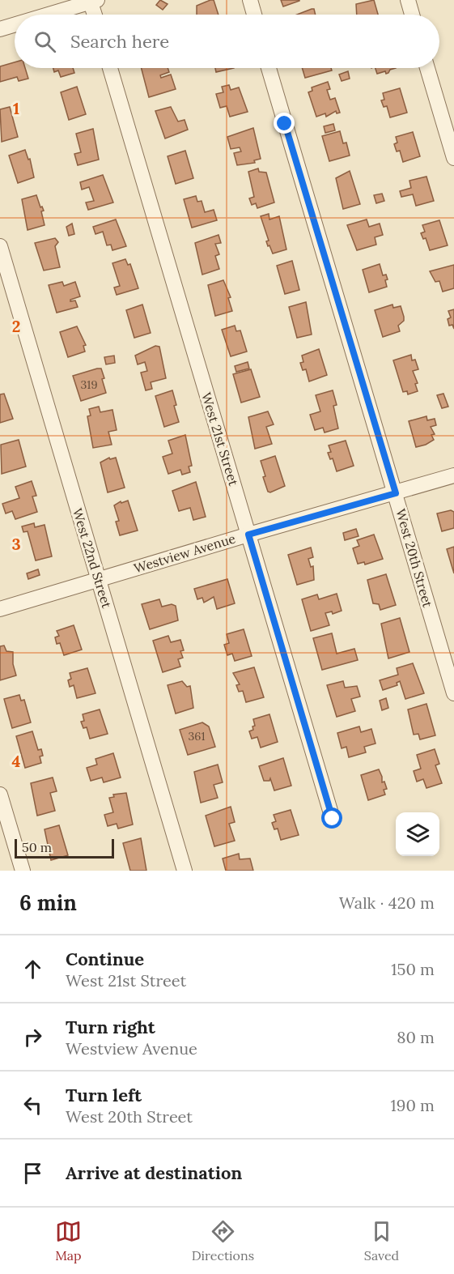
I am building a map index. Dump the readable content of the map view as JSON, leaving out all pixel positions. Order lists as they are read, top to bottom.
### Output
{
  "streets": {
    "street": [
      "West 21st Street",
      "Westview Avenue",
      "West 22nd Street",
      "West 20th Street"
    ]
  },
  "crossings": [
    ["West 21st Street", "Westview Avenue"],
    ["Westview Avenue", "West 22nd Street"],
    ["Westview Avenue", "West 20th Street"]
  ],
  "house_numbers": ["319", "361"],
  "scale_bar": "50 m",
  "page": {
    "search": "Search here",
    "scale": "50 m",
    "heading": ["6 min", "Walk · 420 m"],
    "list": [
      ["Continue", "West 21st Street", "150 m"],
      ["Turn right", "Westview Avenue", "80 m"],
      ["Turn left", "West 20th Street", "190 m"],
      "Arrive at destination"
    ],
    "nav": ["Map", "Directions", "Saved"]
  },
  "grid": {
    "rows": [
      "1",
      "2",
      "3",
      "4"
    ]
  }
}
